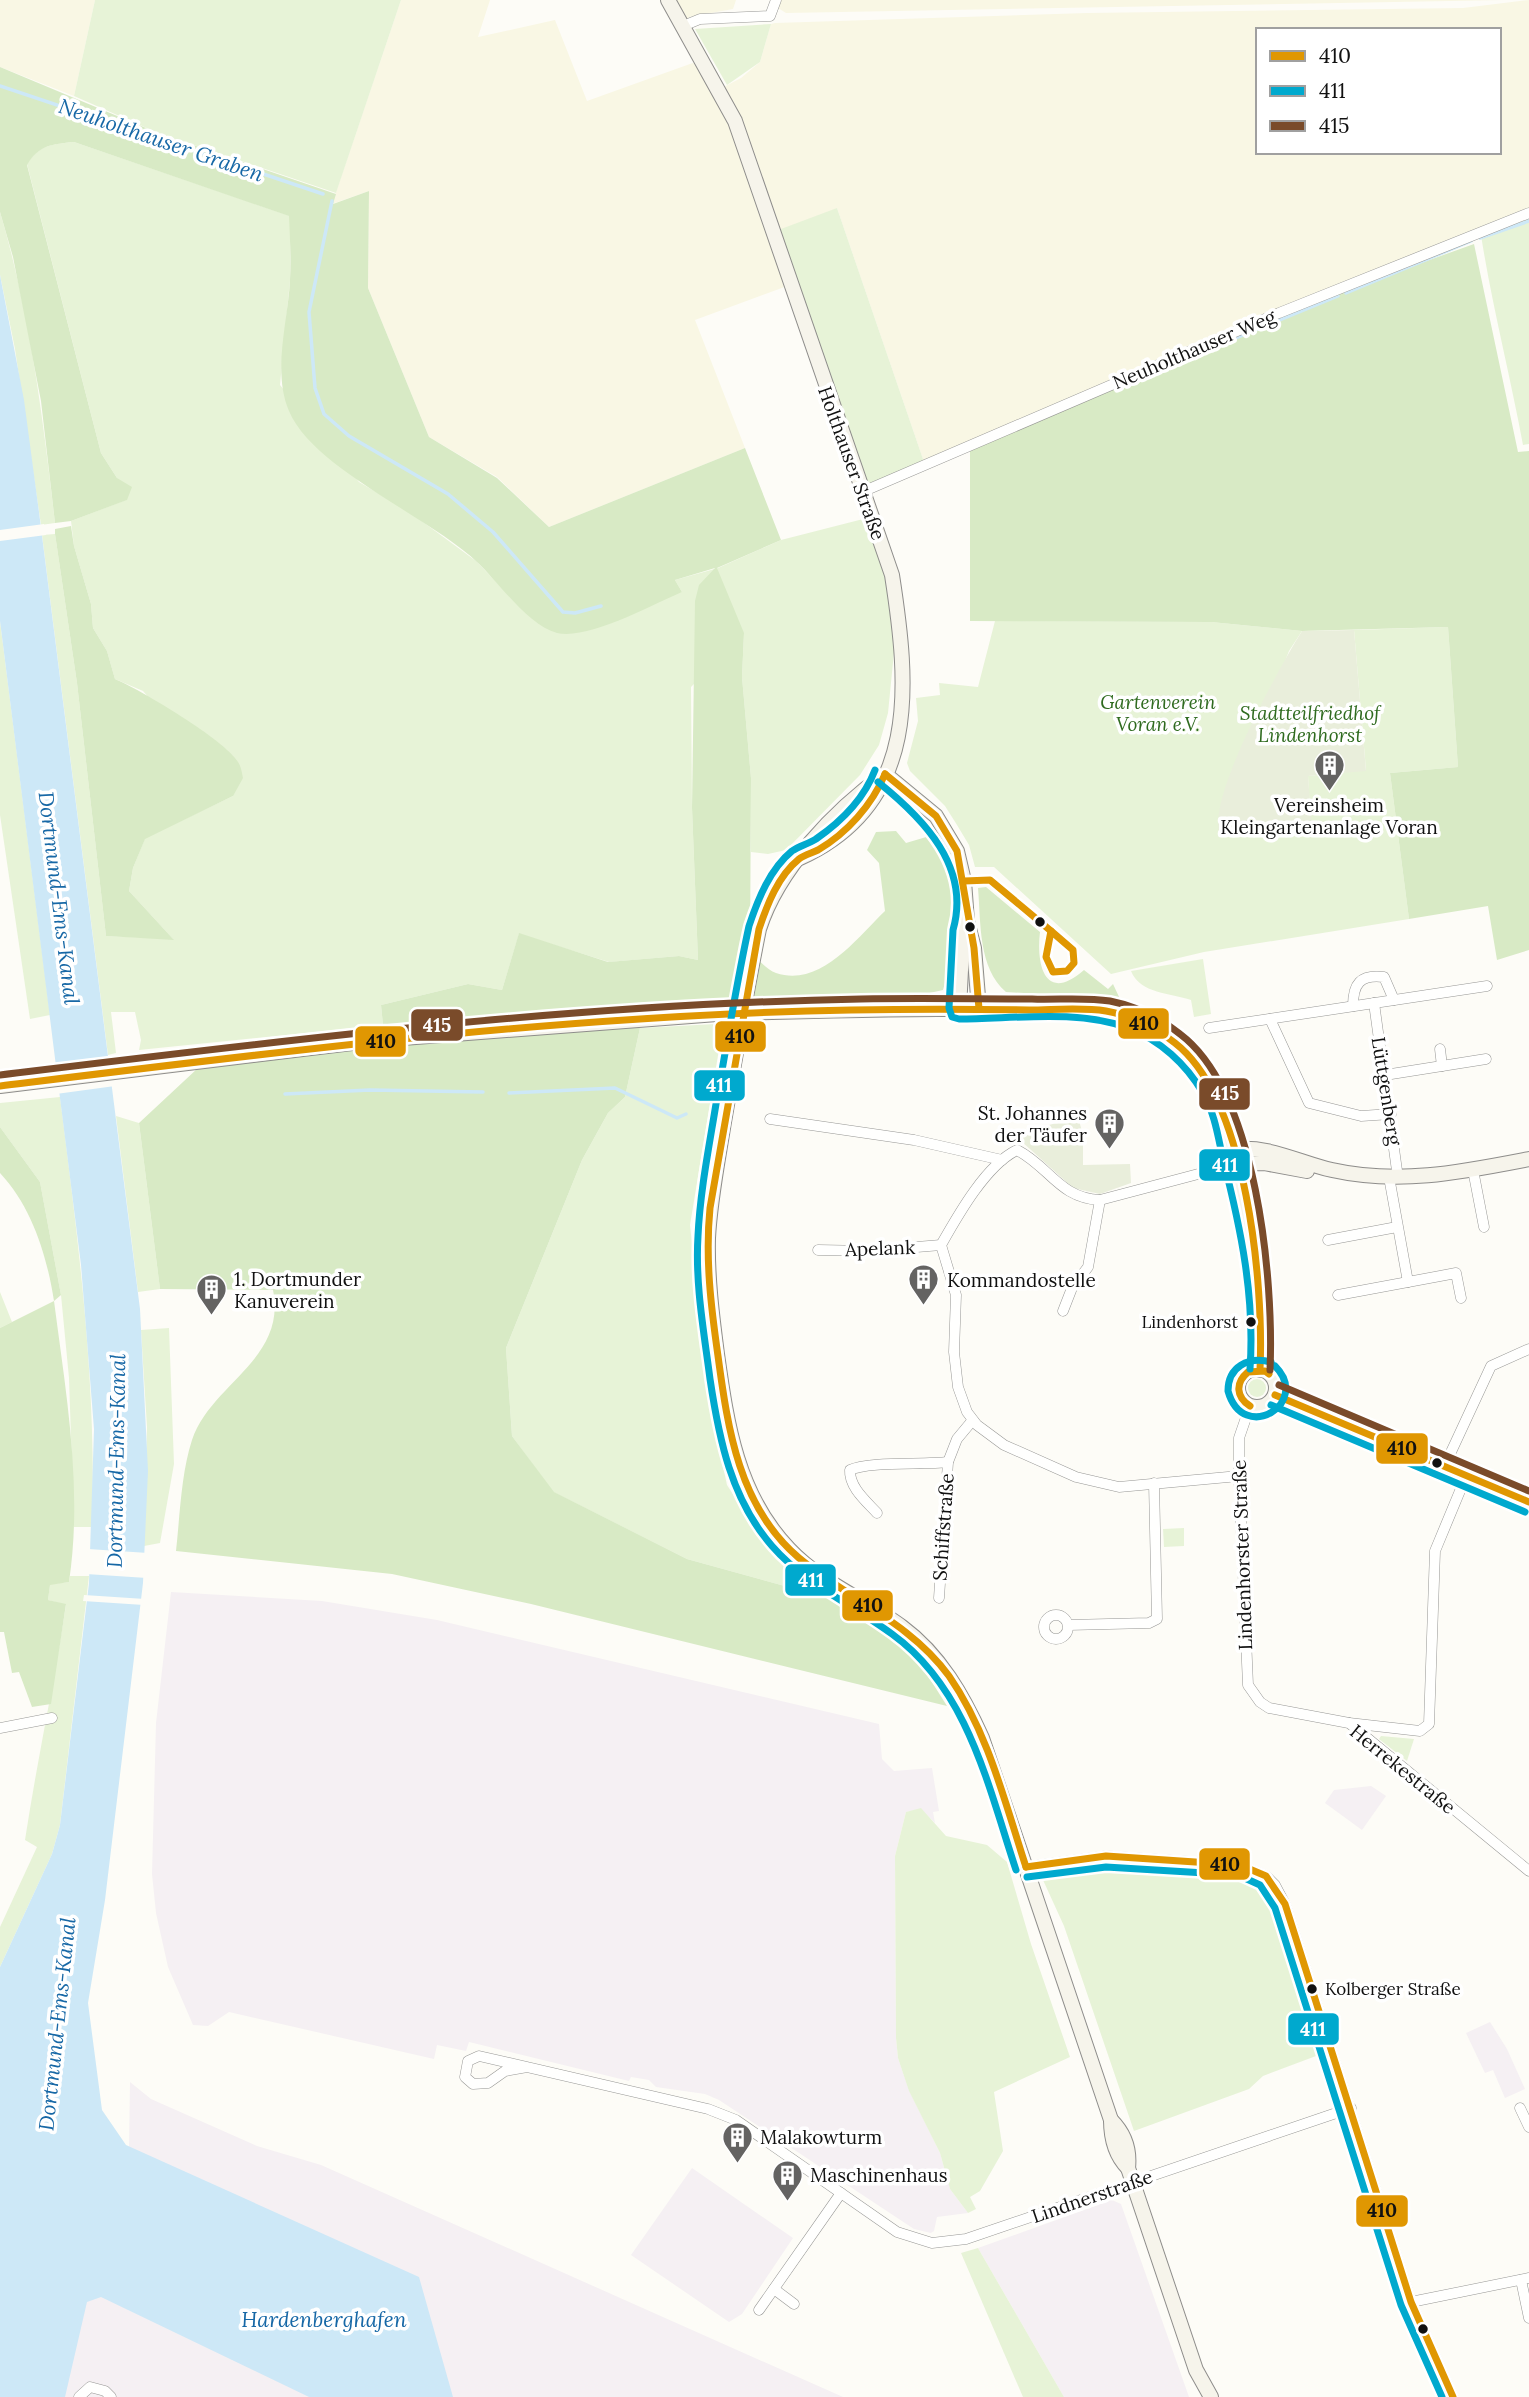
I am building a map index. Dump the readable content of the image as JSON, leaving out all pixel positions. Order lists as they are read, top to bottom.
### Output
{
  "streets": {
    "street": [
      "Neuholthauser Weg",
      "Holthauser Straße",
      "Lüttgenberg",
      "Apelank",
      "Schiffstraße",
      "Lindenhorster Straße",
      "Herrekestraße",
      "Lindnerstraße"
    ]
  },
  "crossings": [
    ["Neuholthauser Weg", "Holthauser Straße"],
    ["Holthauser Straße", "Lindnerstraße"],
    ["Lindenhorster Straße", "Herrekestraße"]
  ],
  "water": ["Neuholthauser Graben", "Dortmund-Ems-Kanal", "Hardenberghafen"],
  "parks": ["Gartenverein Voran e.V.", "Stadtteilfriedhof Lindenhorst"],
  "places": {
    "building": [
      "Vereinsheim Kleingartenanlage Voran",
      "St. Johannes der Täufer",
      "Kommandostelle",
      "1. Dortmunder Kanuverein",
      "Malakowturm",
      "Maschinenhaus"
    ],
    "other": ["Lindenhorst", "Kolberger Straße"]
  },
  "lines": ["transit line 411", "transit line 410", "transit line 415"],
  "legend": ["410", "411", "415"]
}
